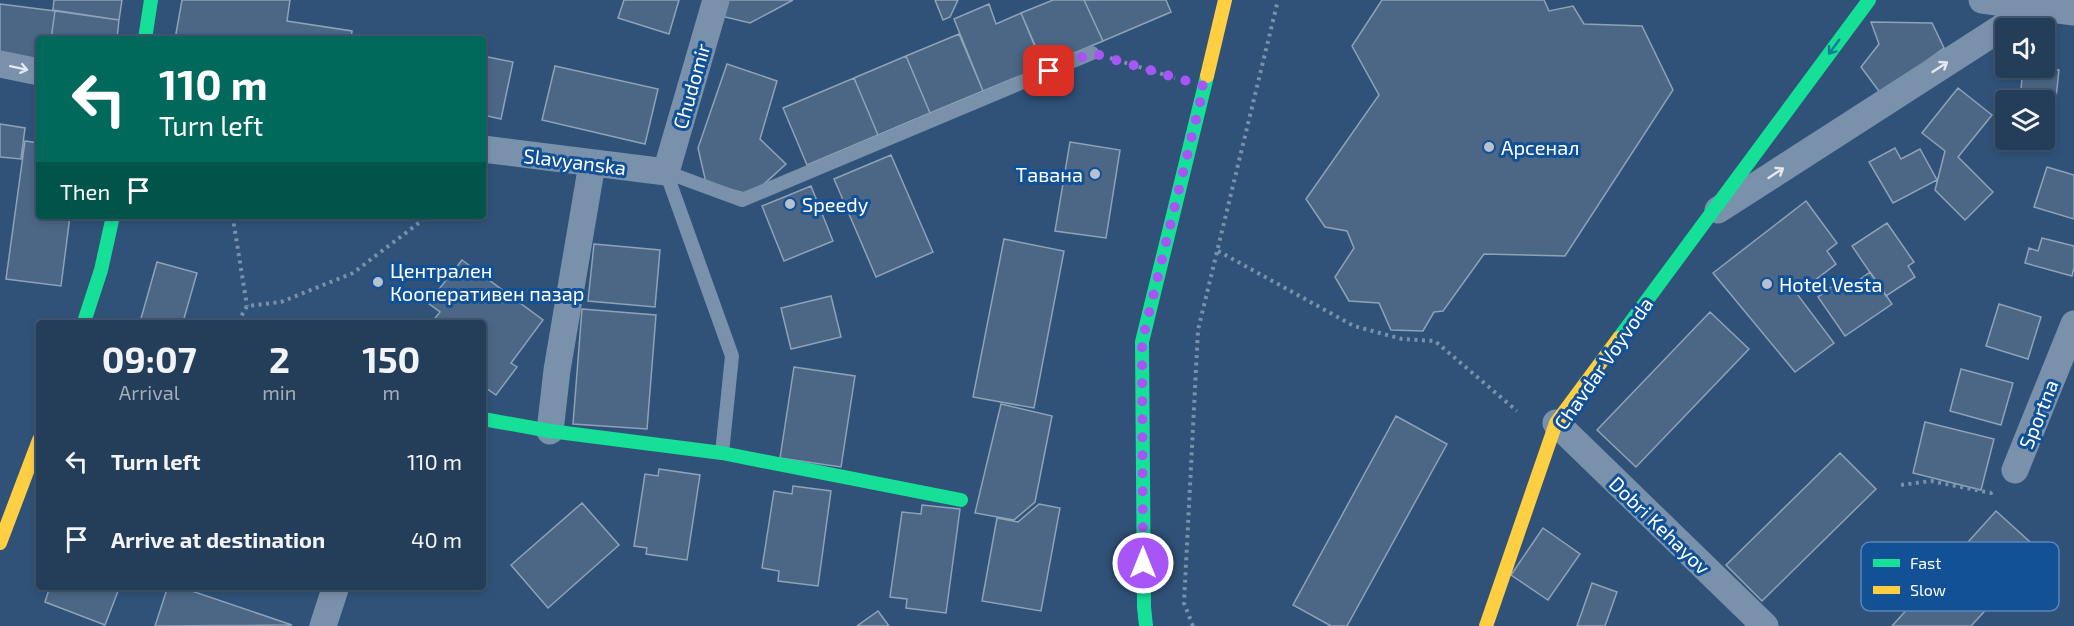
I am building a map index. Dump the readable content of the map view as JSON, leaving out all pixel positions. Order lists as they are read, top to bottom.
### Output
{
  "streets": {
    "street": [
      "Chudomir",
      "Slavyanska",
      "Chavdar Voyvoda",
      "Sportna",
      "Dobri Kehayov"
    ]
  },
  "crossings": [
    ["Chudomir", "Slavyanska"],
    ["Chavdar Voyvoda", "Dobri Kehayov"]
  ],
  "places": [
    "Арсенал",
    "Тавана",
    "Speedy",
    "Централен Кооперативен пазар",
    "Hotel Vesta"
  ],
  "legend": ["Fast", "Slow"],
  "page": {
    "turn": ["110 m", "Turn left"],
    "then": "Then",
    "eta": [
      "09:07",
      "Arrival",
      "2",
      "min",
      "150",
      "m"
    ],
    "list": [
      {
        "name": "Turn left",
        "value": "110 m"
      },
      {
        "name": "Arrive at destination",
        "value": "40 m"
      }
    ]
  }
}
